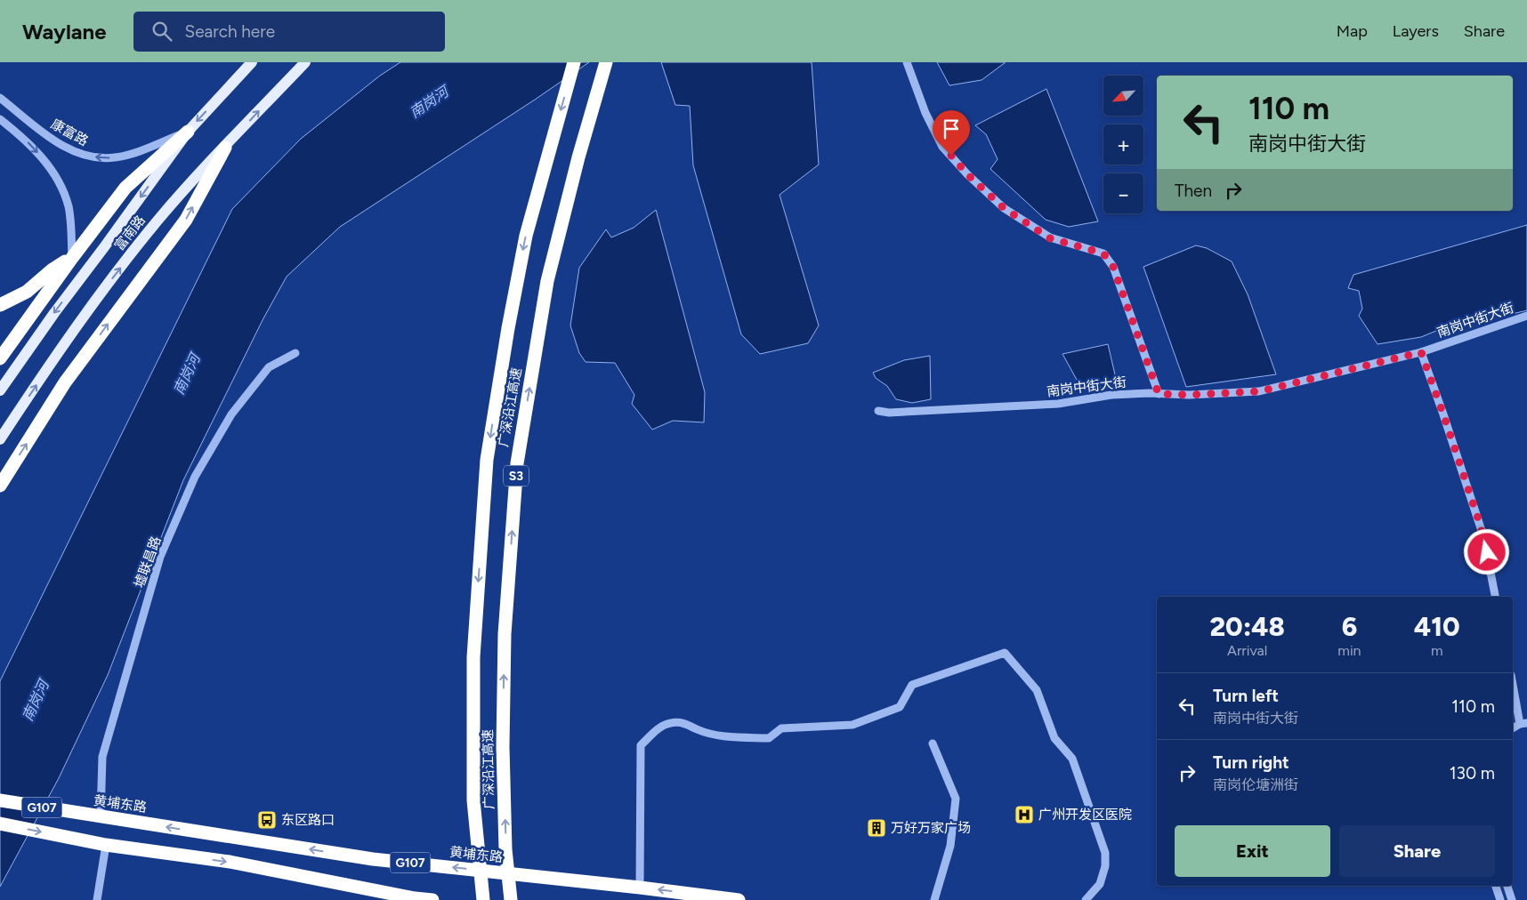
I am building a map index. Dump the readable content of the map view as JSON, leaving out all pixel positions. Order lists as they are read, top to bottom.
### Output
{
  "streets": {
    "highway": [
      "广深沿江高速",
      "S3",
      "黄埔东路",
      "G107"
    ],
    "main road": ["富南路"],
    "street": ["康富路", "南岗中街大街", "墟联昌路"]
  },
  "crossings": [
    ["康富路", "富南路"],
    ["墟联昌路", "黄埔东路"]
  ],
  "one_way": ["康富路"],
  "water": ["南岗河"],
  "places": {
    "hospital": ["广州开发区医院"],
    "bus stop": ["东区路口"],
    "building": ["万好万家广场"]
  },
  "north": "bottom left",
  "page": {
    "header": "Waylane",
    "search": "Search here",
    "nav": ["Map", "Layers", "Share"],
    "map_buttons": ["+", "−"],
    "turn": ["110 m", "南岗中街大街"],
    "then": "Then",
    "eta": [
      "20:48",
      "Arrival",
      "6",
      "min",
      "410",
      "m"
    ],
    "list": [
      {
        "name": "Turn left",
        "note": "南岗中街大街",
        "value": "110 m"
      },
      {
        "name": "Turn right",
        "note": "南岗伦塘洲街",
        "value": "130 m"
      }
    ],
    "buttons": ["Exit", "Share"]
  }
}
